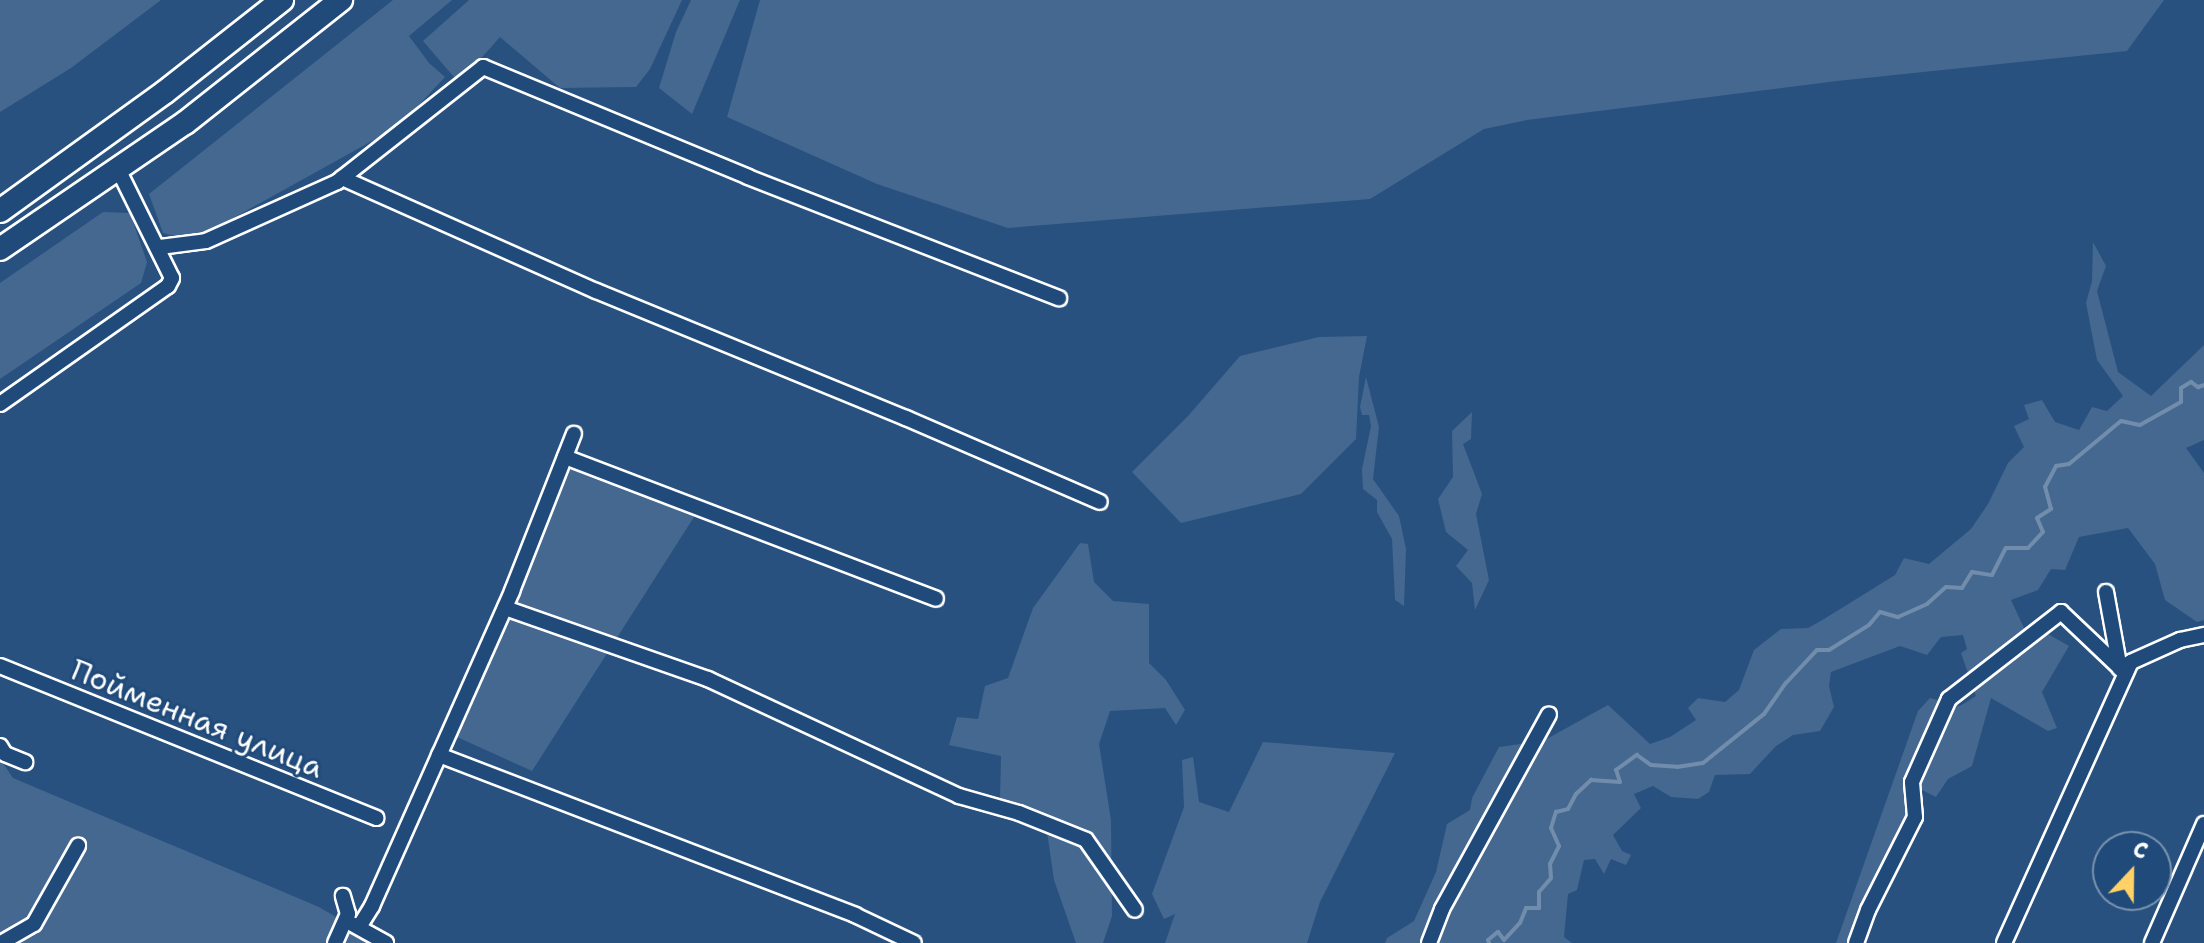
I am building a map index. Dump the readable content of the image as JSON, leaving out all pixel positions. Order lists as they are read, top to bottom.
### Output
{
  "streets": {
    "street": ["Пойменная улица"]
  },
  "north": "top"
}
